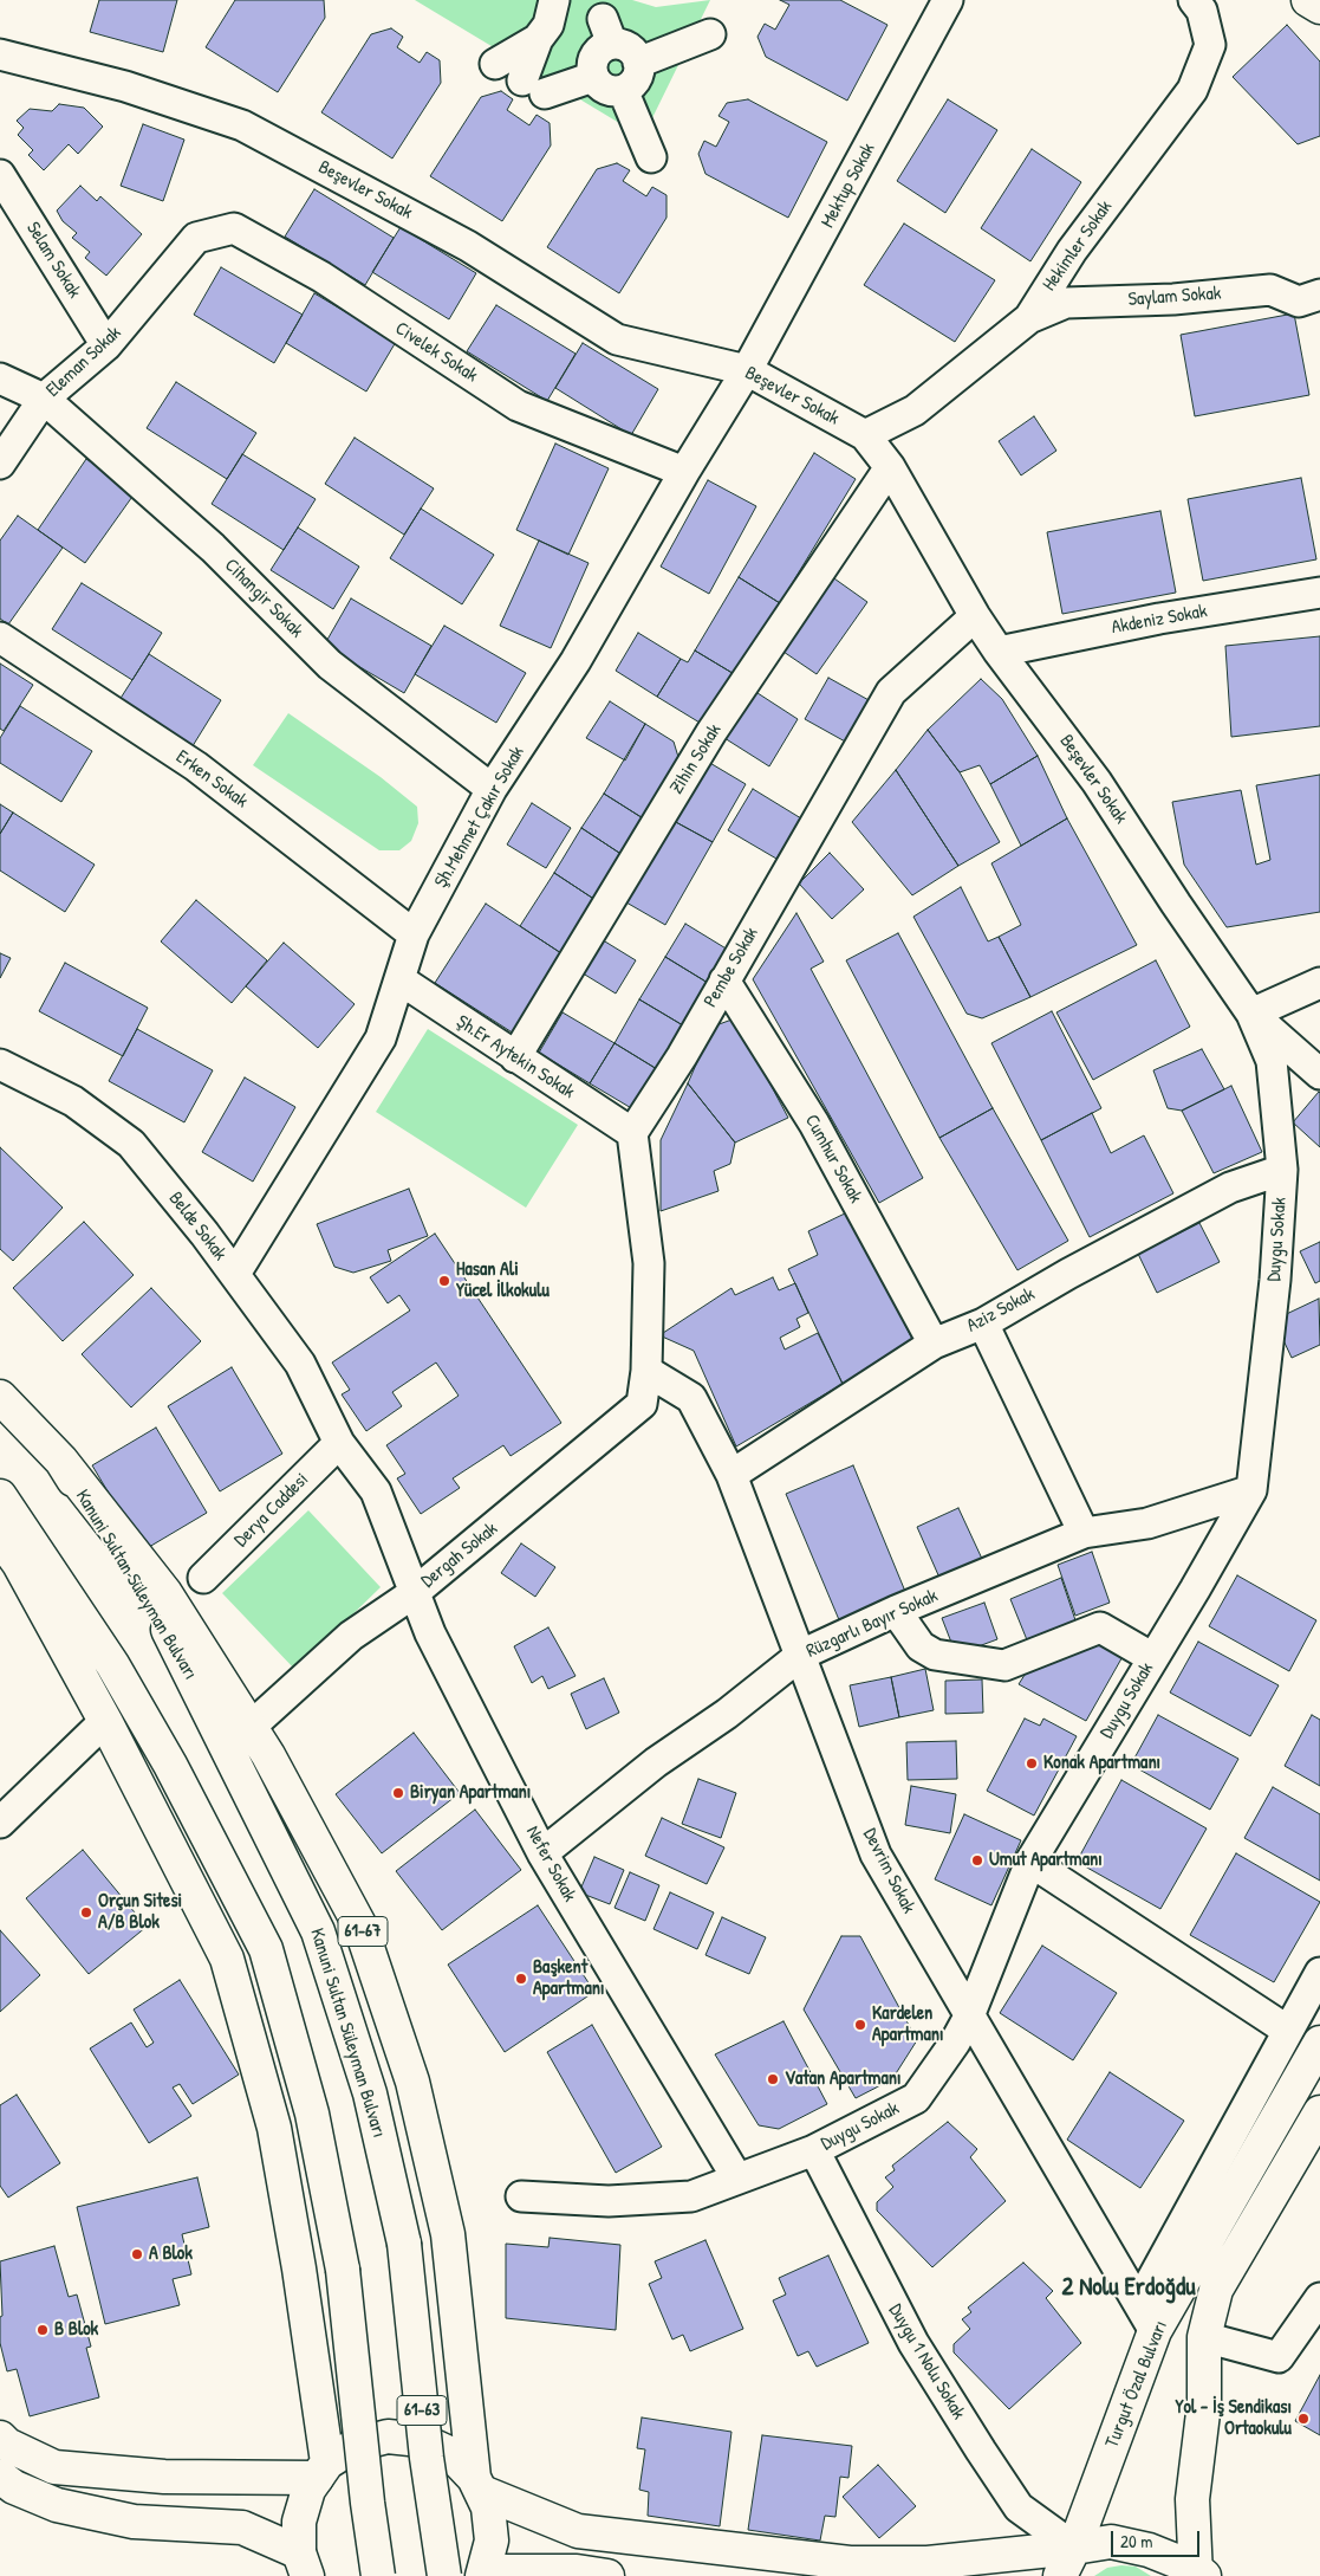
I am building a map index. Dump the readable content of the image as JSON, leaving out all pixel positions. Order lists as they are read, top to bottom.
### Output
{
  "streets": {
    "main road": [
      "Kanuni Sultan Süleyman Bulvarı",
      "61-67",
      "Turgut Özal Bulvarı",
      "61-63"
    ],
    "street": [
      "Mektup Sokak",
      "Beşevler Sokak",
      "Hekimler Sokak",
      "Selam Sokak",
      "Saylam Sokak",
      "Civelek Sokak",
      "Eleman Sokak",
      "Cihangir Sokak",
      "Akdeniz Sokak",
      "Zihin Sokak",
      "Erken Sokak",
      "Şh.Mehmet Çakır Sokak",
      "Pembe Sokak",
      "Şh.Er Aytekin Sokak",
      "Cumhur Sokak",
      "Belde Sokak",
      "Duygu Sokak",
      "Aziz Sokak",
      "Derya Caddesi",
      "Dergah Sokak",
      "Rüzgarlı Bayır Sokak",
      "Nefer Sokak",
      "Devrim Sokak",
      "Duygu 1 Nolu Sokak"
    ]
  },
  "crossings": [
    ["Mektup Sokak", "Beşevler Sokak"],
    ["Mektup Sokak", "Şh.Mehmet Çakır Sokak"],
    ["Beşevler Sokak", "Hekimler Sokak"],
    ["Beşevler Sokak", "Akdeniz Sokak"],
    ["Beşevler Sokak", "Zihin Sokak"],
    ["Beşevler Sokak", "Şh.Mehmet Çakır Sokak"],
    ["Beşevler Sokak", "Pembe Sokak"],
    ["Beşevler Sokak", "Duygu Sokak"],
    ["Hekimler Sokak", "Saylam Sokak"],
    ["Selam Sokak", "Eleman Sokak"],
    ["Civelek Sokak", "Eleman Sokak"],
    ["Civelek Sokak", "Şh.Mehmet Çakır Sokak"],
    ["Eleman Sokak", "Cihangir Sokak"],
    ["Cihangir Sokak", "Şh.Mehmet Çakır Sokak"],
    ["Zihin Sokak", "Şh.Er Aytekin Sokak"],
    ["Erken Sokak", "Şh.Mehmet Çakır Sokak"],
    ["Şh.Mehmet Çakır Sokak", "Şh.Er Aytekin Sokak"],
    ["Şh.Mehmet Çakır Sokak", "Belde Sokak"],
    ["Pembe Sokak", "Şh.Er Aytekin Sokak"],
    ["Pembe Sokak", "Cumhur Sokak"],
    ["Cumhur Sokak", "Aziz Sokak"],
    ["Belde Sokak", "Derya Caddesi"],
    ["Belde Sokak", "Nefer Sokak"],
    ["Duygu Sokak", "Aziz Sokak"],
    ["Duygu Sokak", "Rüzgarlı Bayır Sokak"],
    ["Duygu Sokak", "Nefer Sokak"],
    ["Duygu Sokak", "Devrim Sokak"],
    ["Duygu Sokak", "Duygu 1 Nolu Sokak"],
    ["Aziz Sokak", "Devrim Sokak"],
    ["Derya Caddesi", "Nefer Sokak"],
    ["Dergah Sokak", "Nefer Sokak"],
    ["Dergah Sokak", "Devrim Sokak"],
    ["Dergah Sokak", "61-67"],
    ["Kanuni Sultan Süleyman Bulvarı", "61-67"],
    ["Rüzgarlı Bayır Sokak", "Nefer Sokak"],
    ["Rüzgarlı Bayır Sokak", "Devrim Sokak"],
    ["Devrim Sokak", "Turgut Özal Bulvarı"],
    ["Duygu 1 Nolu Sokak", "Turgut Özal Bulvarı"]
  ],
  "districts": ["2 Nolu Erdoğdu"],
  "places": [
    "Hasan Ali Yücel İlkokulu",
    "Konak Apartmanı",
    "Biryan Apartmanı",
    "Umut Apartmanı",
    "Orçun Sitesi A/B Blok",
    "Başkent Apartmanı",
    "Kardelen Apartmanı",
    "Vatan Apartmanı",
    "A Blok",
    "B Blok",
    "Yol - İş Sendikası Ortaokulu"
  ],
  "scale_bar": "20 m"
}
